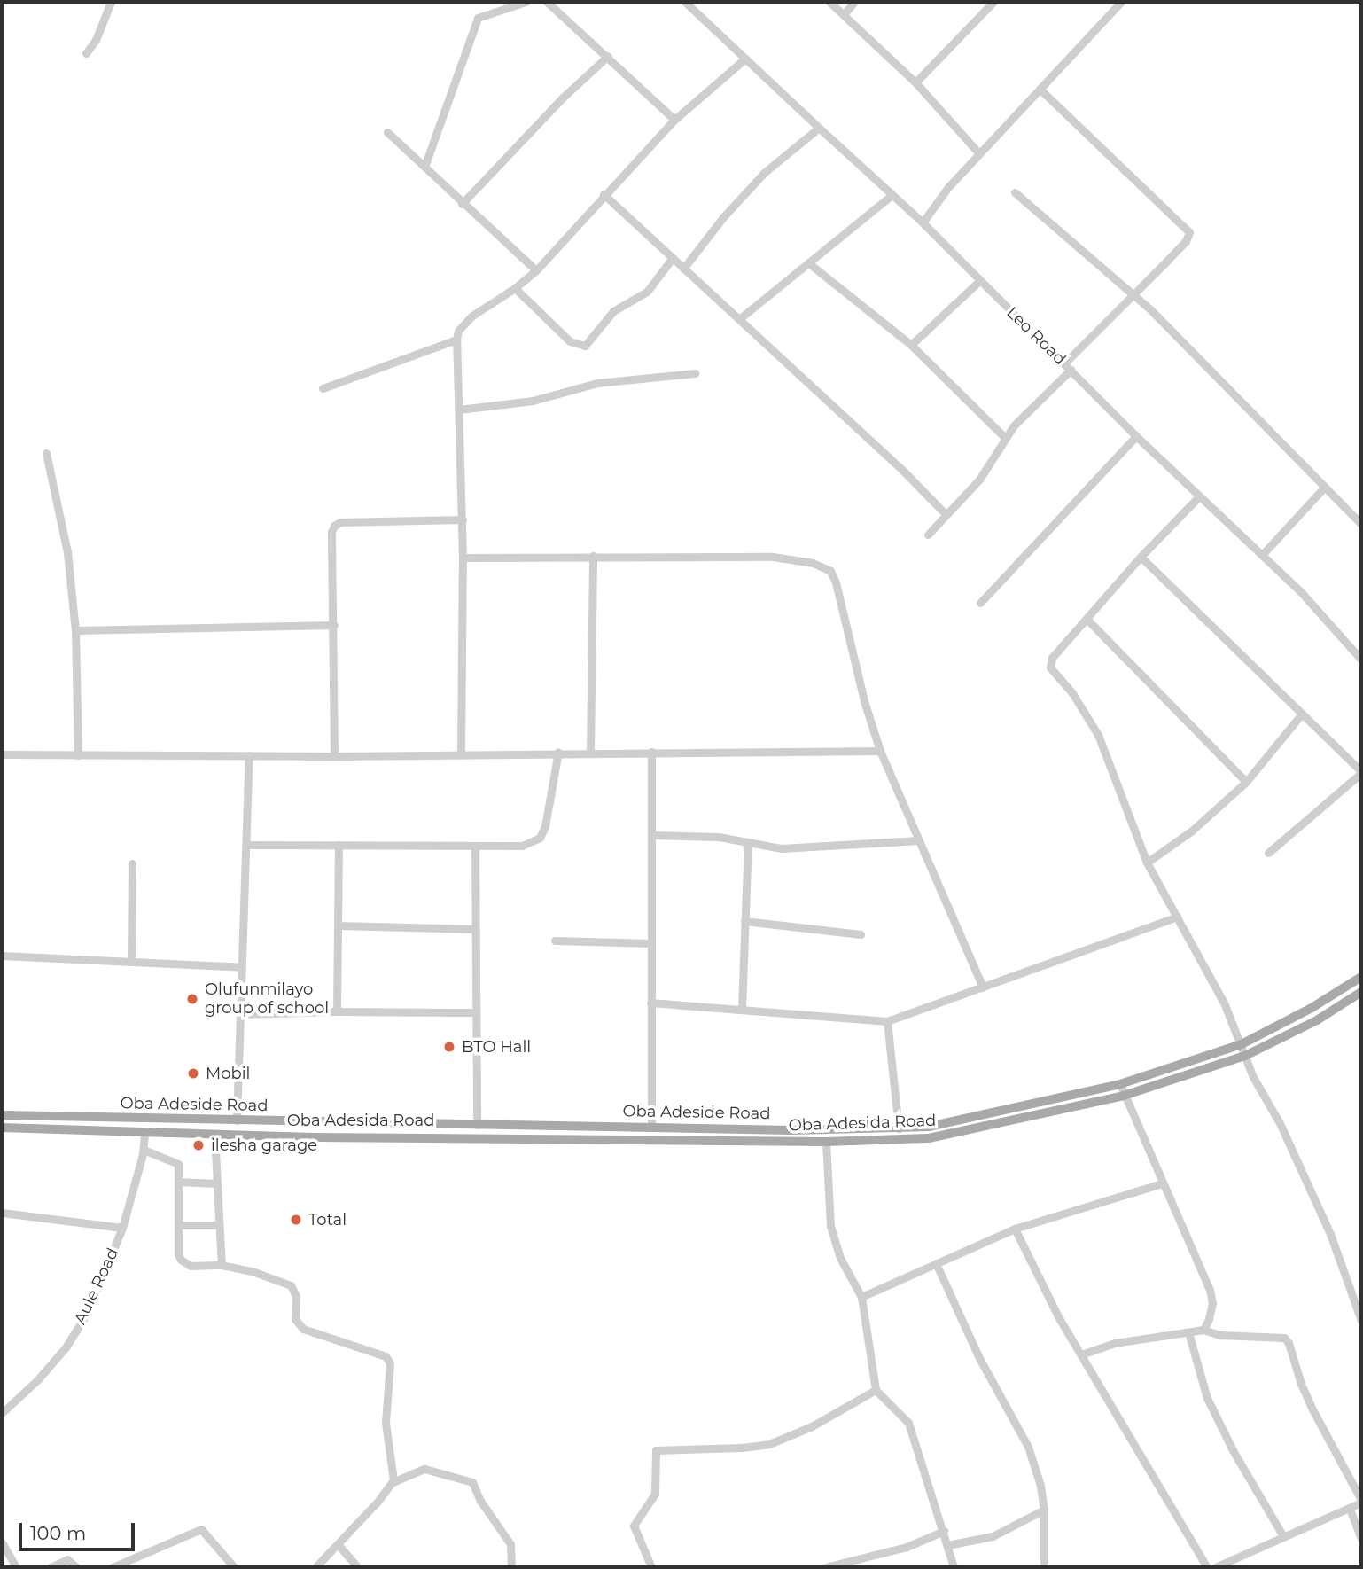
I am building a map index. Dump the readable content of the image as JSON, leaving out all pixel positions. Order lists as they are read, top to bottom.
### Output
{
  "streets": {
    "main road": ["Oba Adeside Road", "Oba Adesida Road"],
    "street": ["Leo Road", "Aule Road"]
  },
  "crossings": [
    ["Oba Adesida Road", "Aule Road"]
  ],
  "places": [
    "Olufunmilayo group of school",
    "BTO Hall",
    "Mobil",
    "ilesha garage",
    "Total"
  ],
  "scale_bar": "100 m"
}
